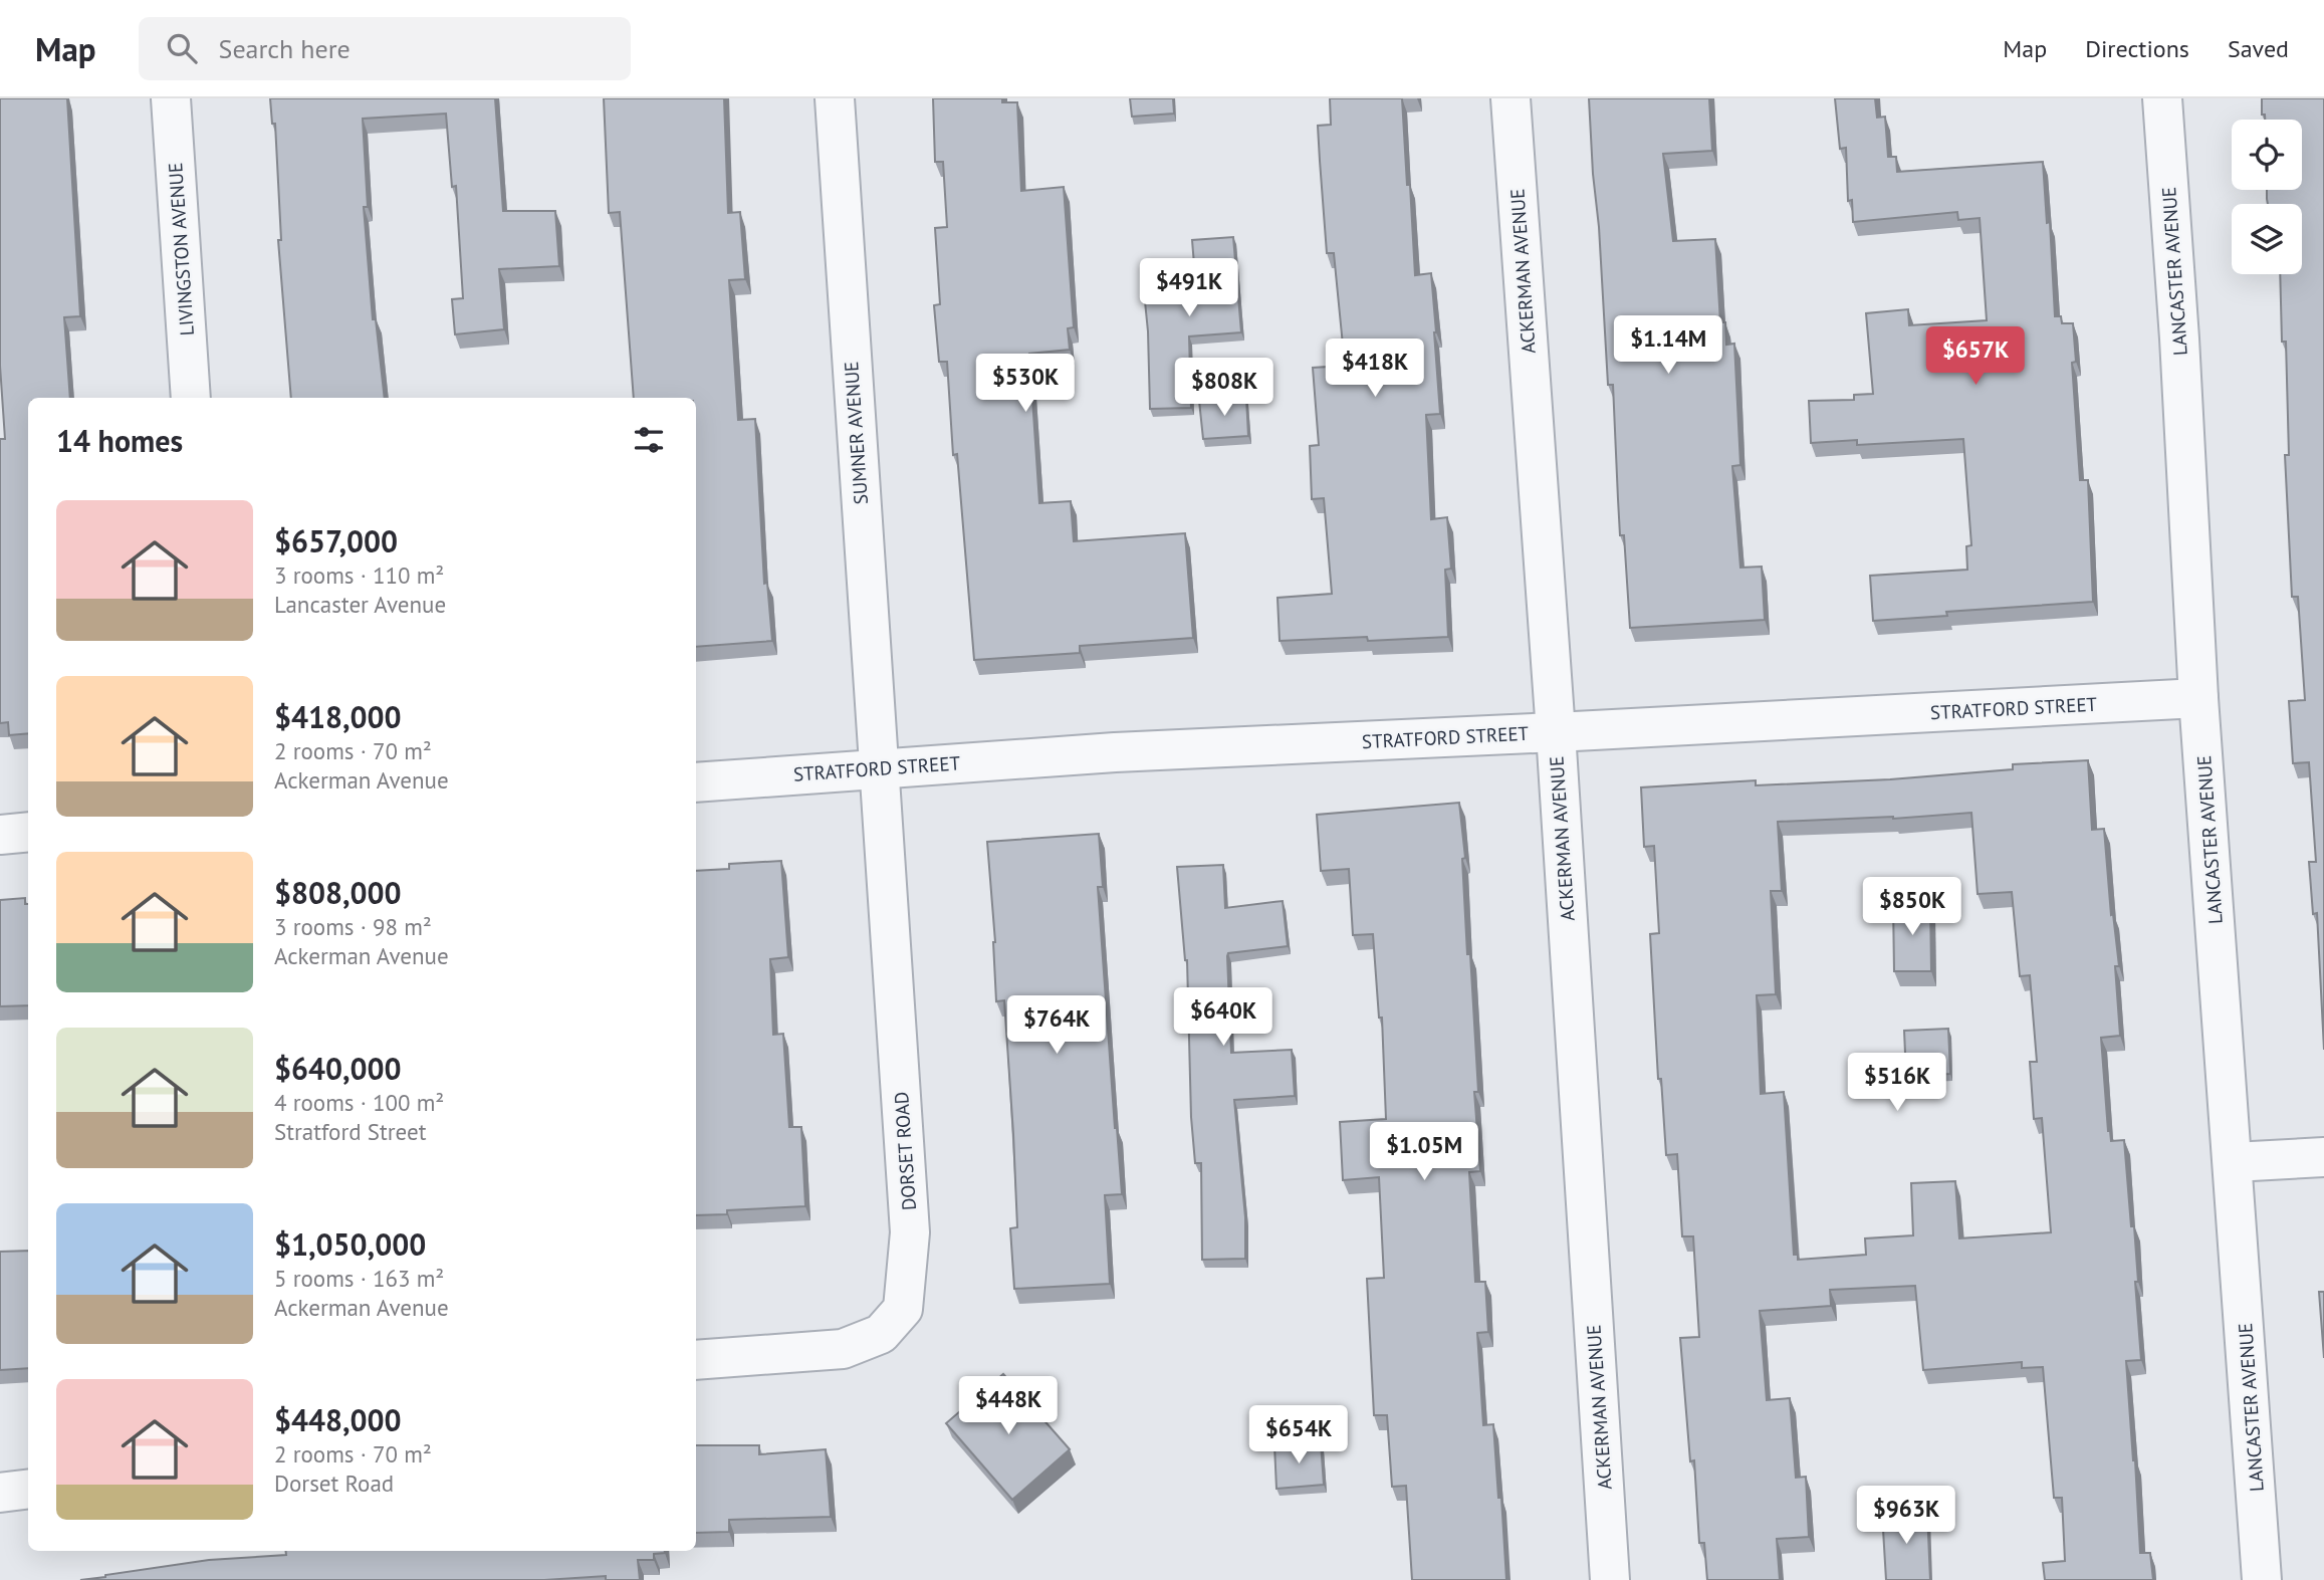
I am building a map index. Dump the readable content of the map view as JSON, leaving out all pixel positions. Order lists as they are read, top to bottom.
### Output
{
  "streets": {
    "street": [
      "LIVINGSTON AVENUE",
      "ACKERMAN AVENUE",
      "LANCASTER AVENUE",
      "SUMNER AVENUE",
      "STRATFORD STREET",
      "DORSET ROAD"
    ]
  },
  "crossings": [
    ["ACKERMAN AVENUE", "STRATFORD STREET"],
    ["LANCASTER AVENUE", "STRATFORD STREET"],
    ["SUMNER AVENUE", "STRATFORD STREET"],
    ["SUMNER AVENUE", "DORSET ROAD"],
    ["STRATFORD STREET", "DORSET ROAD"]
  ],
  "page": {
    "header": "Map",
    "search": "Search here",
    "nav": ["Map", "Directions", "Saved"],
    "price": [
      "$491K",
      "$1.14M",
      "$657K",
      "$418K",
      "$530K",
      "$808K",
      "$850K",
      "$640K",
      "$764K",
      "$516K",
      "$1.05M",
      "$448K",
      "$654K",
      "$963K"
    ],
    "heading": "14 homes",
    "list": [
      {
        "name": "$657,000",
        "note": "3 rooms · 110 m² · Lancaster Avenue"
      },
      {
        "name": "$418,000",
        "note": "2 rooms · 70 m² · Ackerman Avenue"
      },
      {
        "name": "$808,000",
        "note": "3 rooms · 98 m² · Ackerman Avenue"
      },
      {
        "name": "$640,000",
        "note": "4 rooms · 100 m² · Stratford Street"
      },
      {
        "name": "$1,050,000",
        "note": "5 rooms · 163 m² · Ackerman Avenue"
      },
      {
        "name": "$448,000",
        "note": "2 rooms · 70 m² · Dorset Road"
      }
    ]
  }
}
